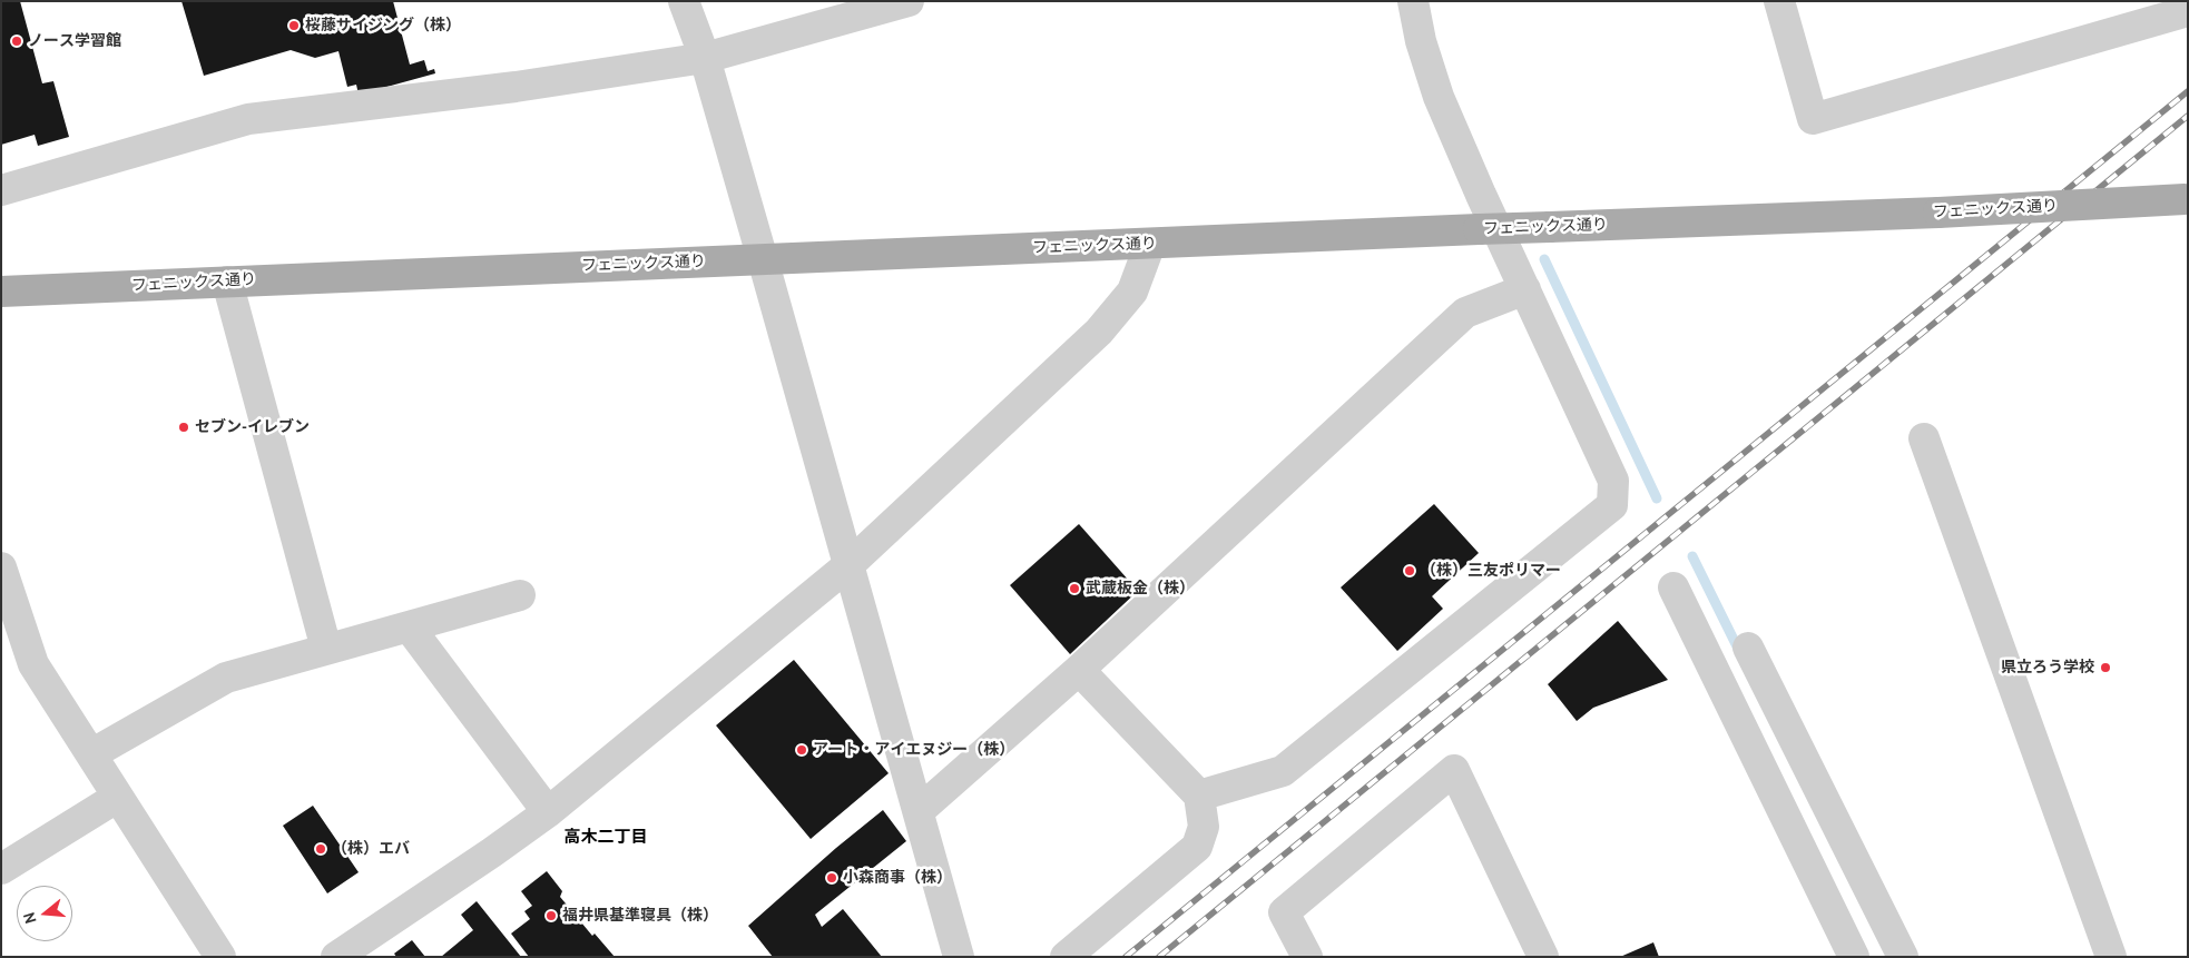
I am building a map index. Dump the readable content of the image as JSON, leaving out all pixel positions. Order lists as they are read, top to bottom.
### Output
{
  "streets": {
    "main road": ["フェニックス通り"]
  },
  "districts": ["高木二丁目"],
  "places": [
    "桜藤サイジング（株）",
    "ノース学習館",
    "セブン-イレブン",
    "（株）三友ポリマー",
    "武蔵板金（株）",
    "県立ろう学校",
    "アート・アイエヌジー（株）",
    "（株）エバ",
    "小森商事（株）",
    "福井県基準寝具（株）"
  ],
  "north": "left"
}
